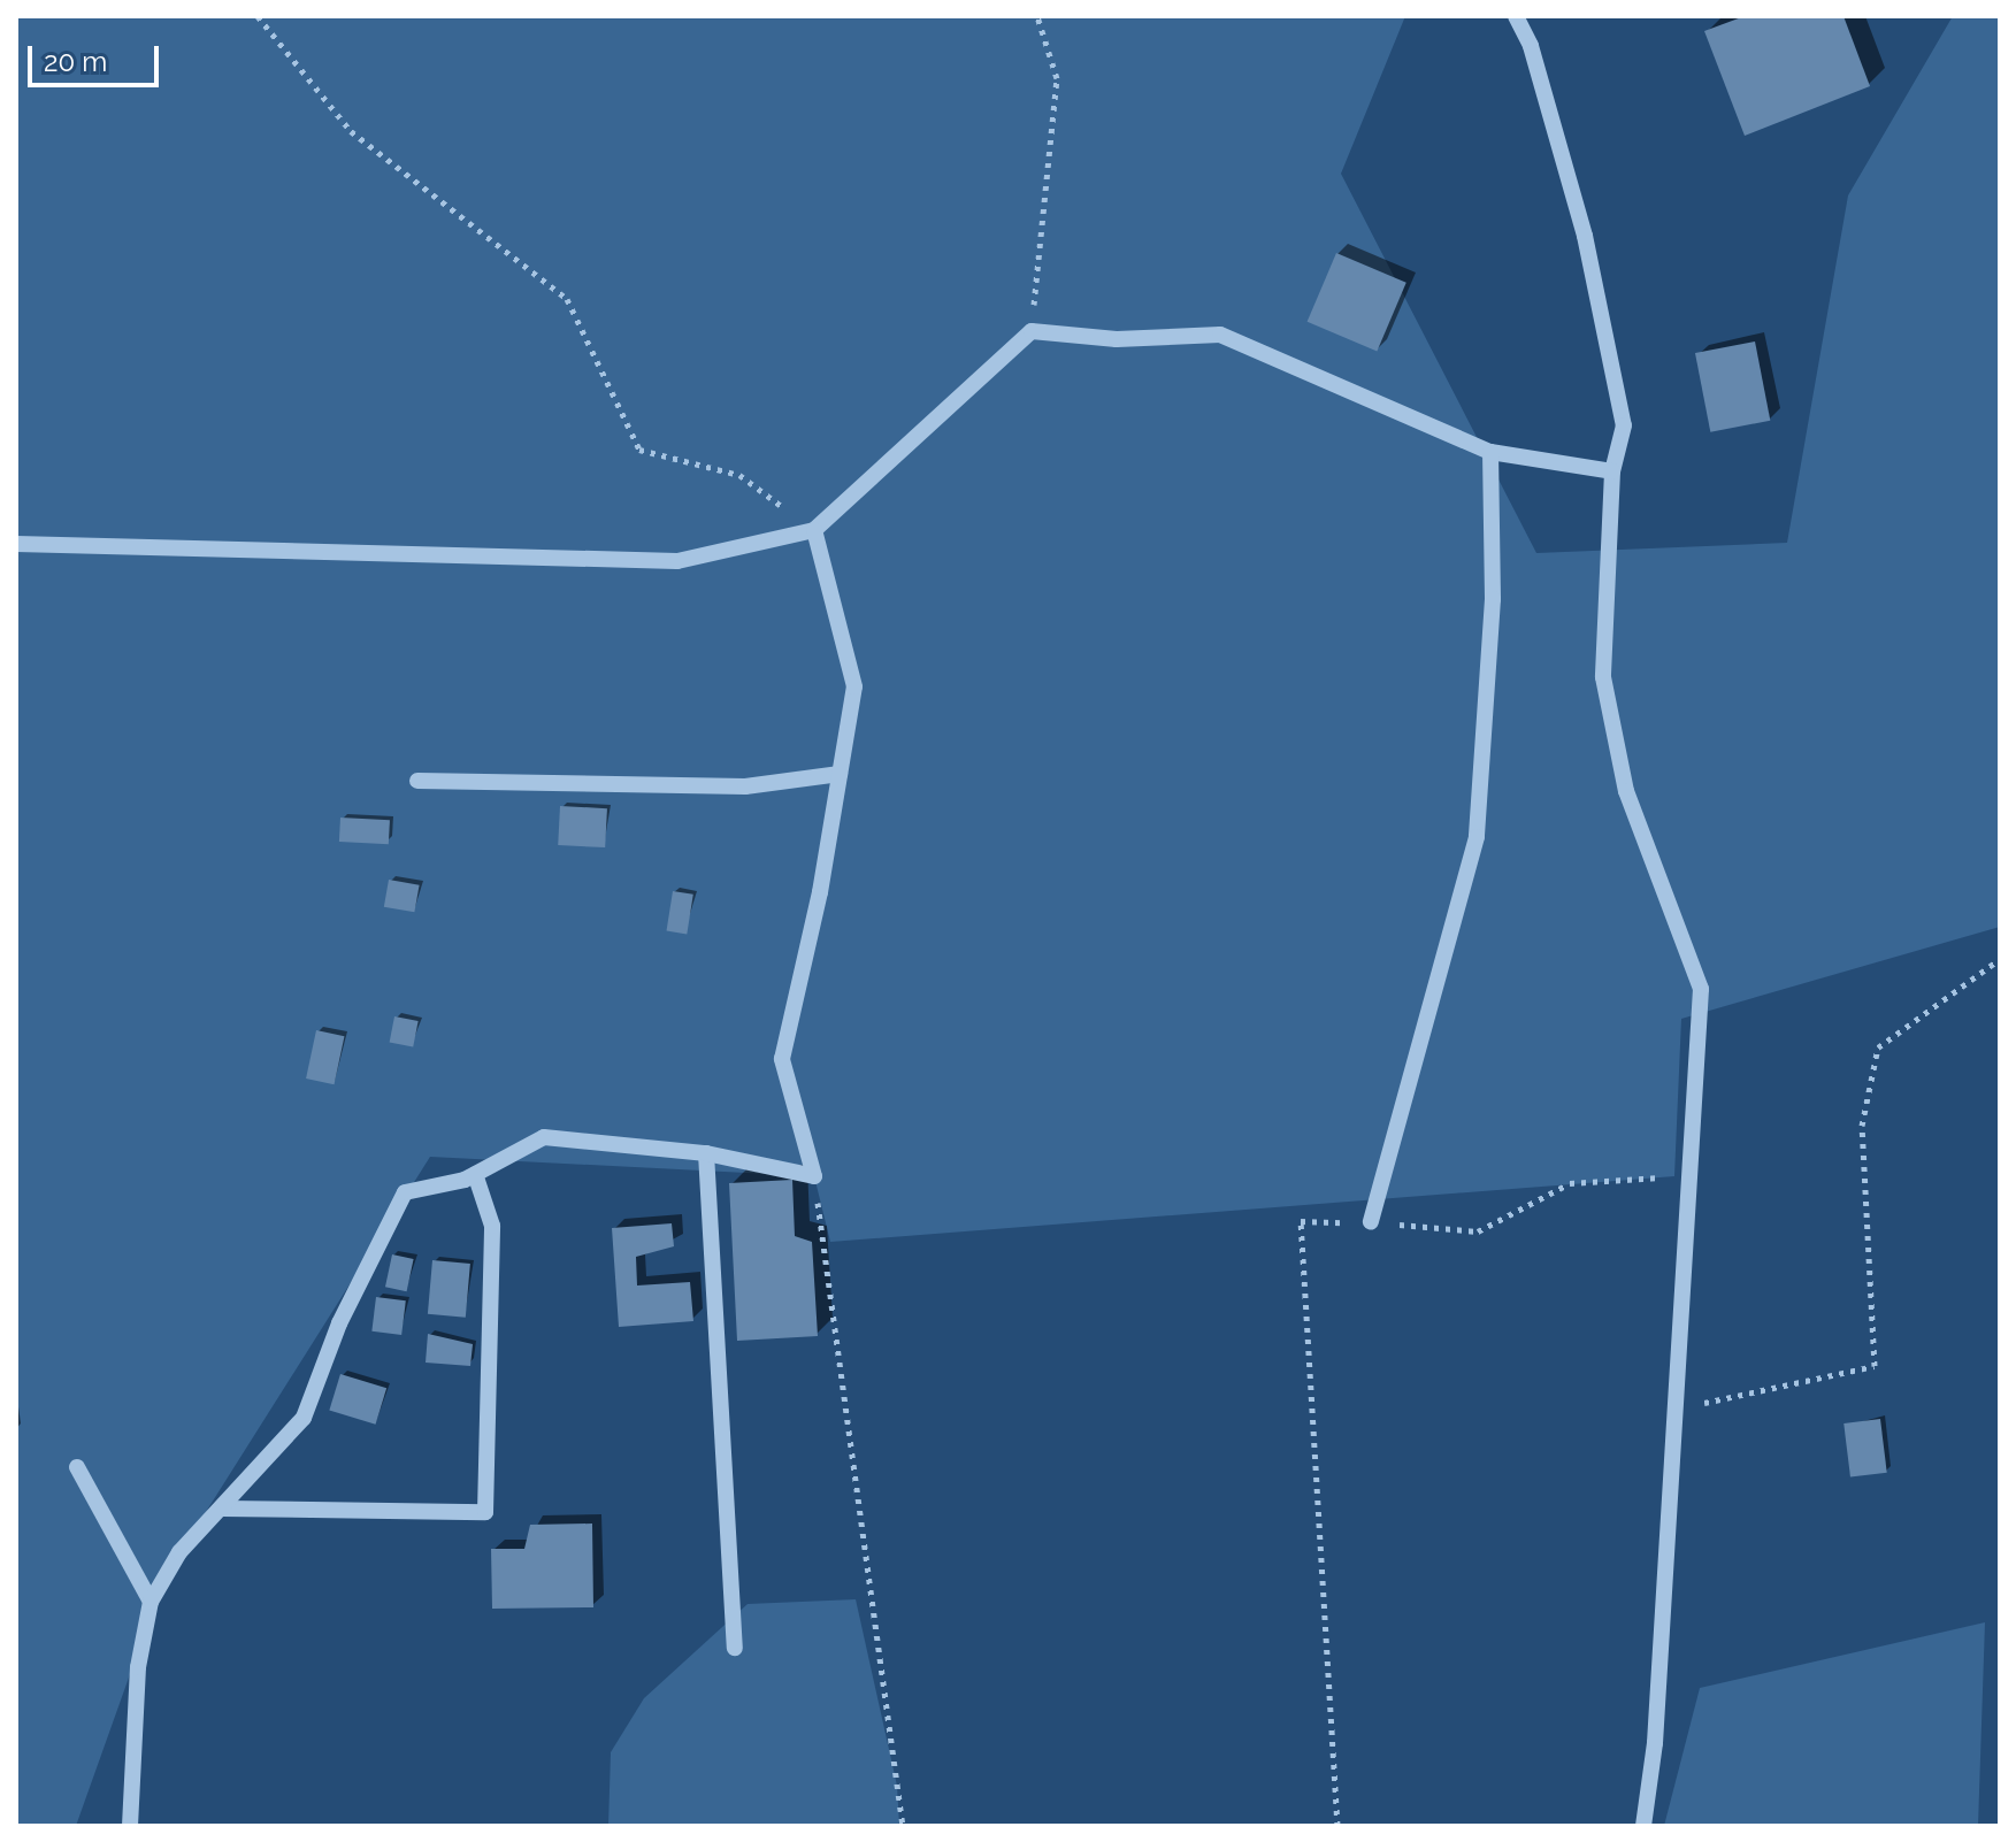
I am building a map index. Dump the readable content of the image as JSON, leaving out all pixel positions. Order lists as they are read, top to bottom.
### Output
{
  "scale_bar": "20 m"
}
